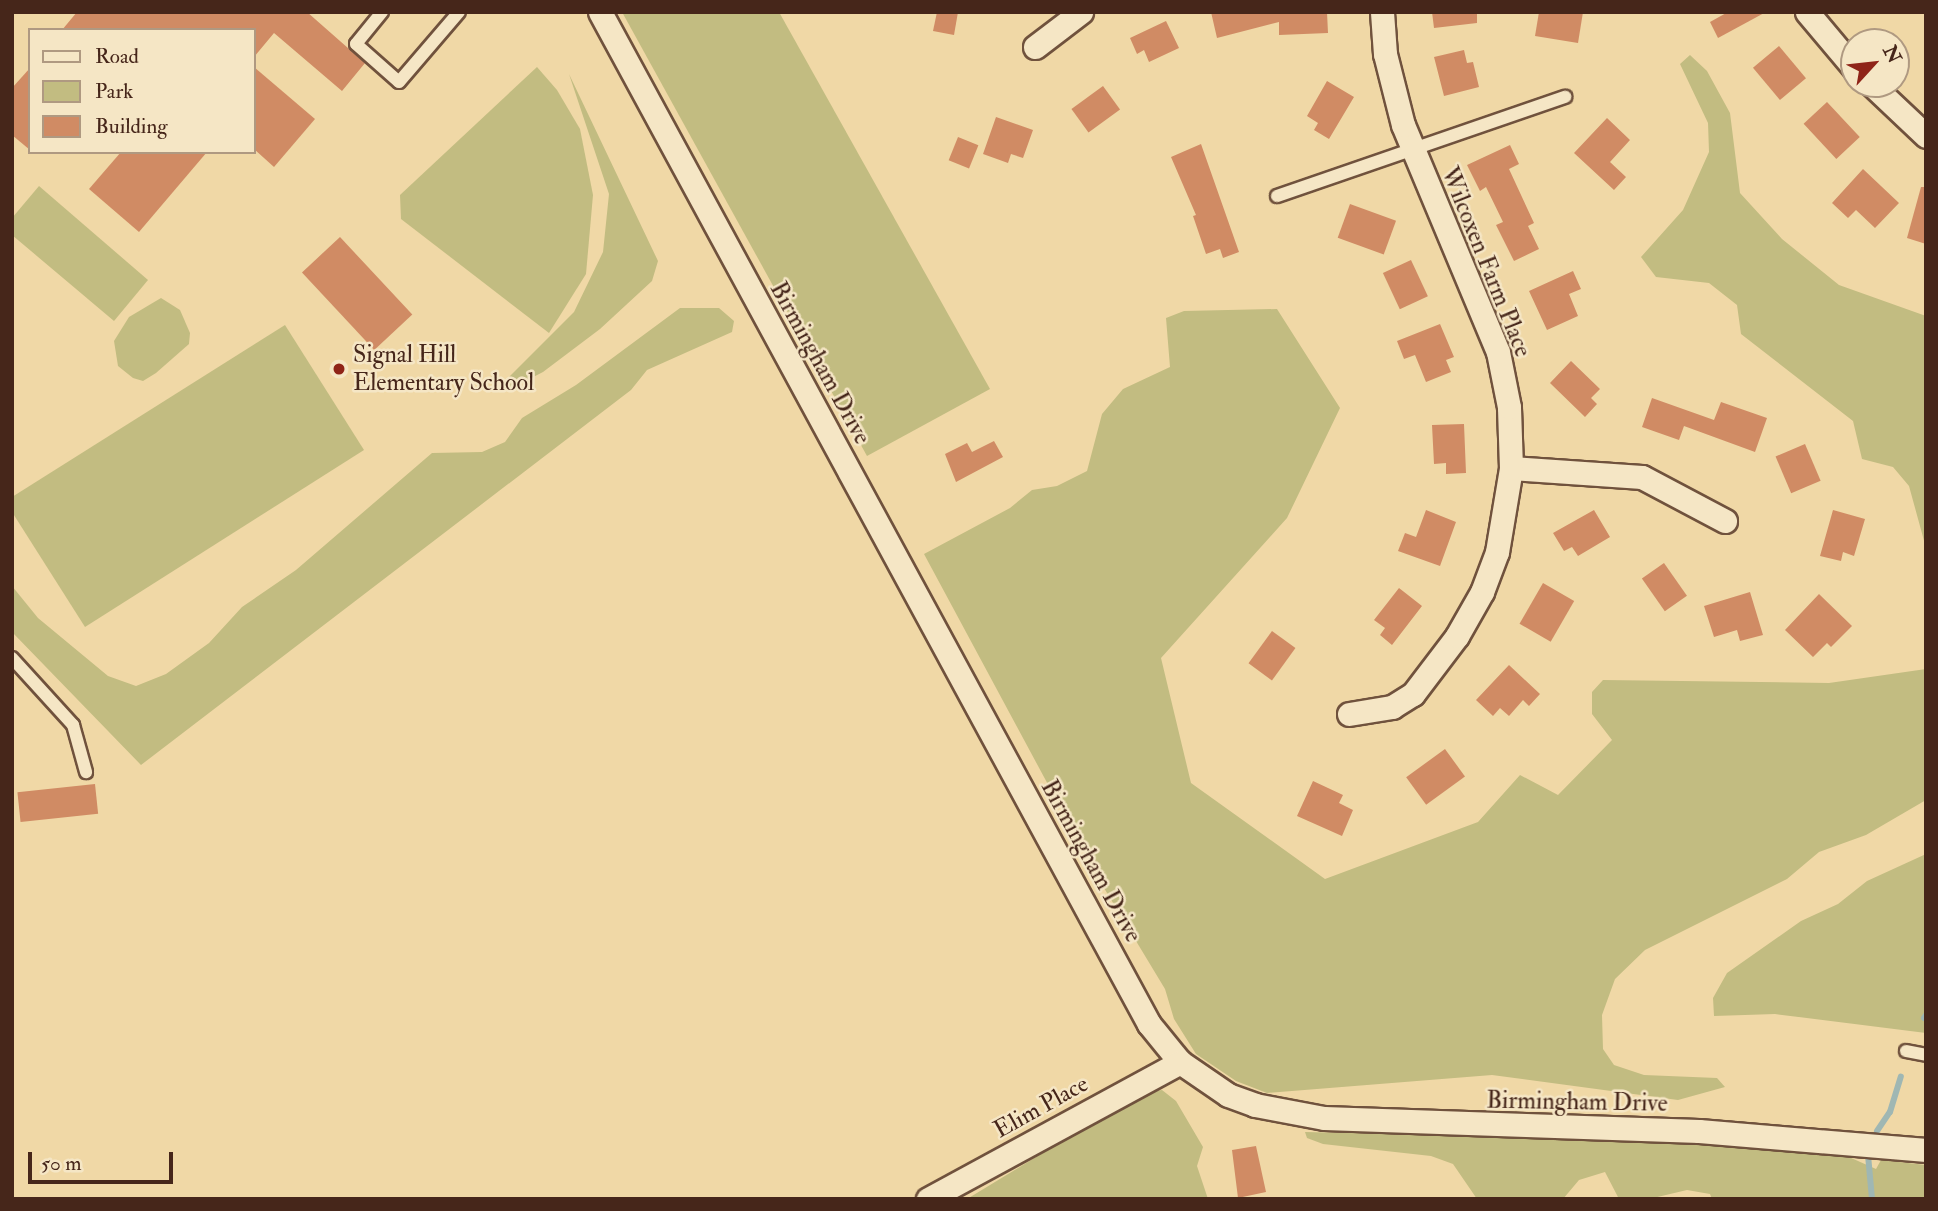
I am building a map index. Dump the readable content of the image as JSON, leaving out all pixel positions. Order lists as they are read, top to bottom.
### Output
{
  "streets": {
    "street": ["Wilcoxen Farm Place", "Birmingham Drive", "Elim Place"]
  },
  "crossings": [
    ["Birmingham Drive", "Elim Place"]
  ],
  "places": ["Signal Hill Elementary School"],
  "legend": ["Road", "Park", "Building"],
  "scale_bar": "50 m",
  "north": "top right"
}
